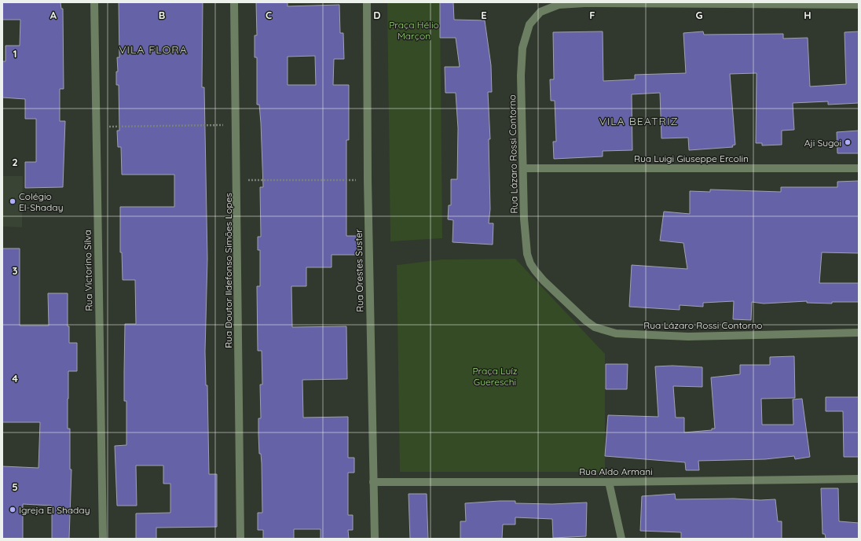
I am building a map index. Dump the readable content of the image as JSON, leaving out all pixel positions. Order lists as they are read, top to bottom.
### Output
{
  "streets": {
    "street": [
      "Rua Lázaro Rossi Contorno",
      "Rua Luigi Giuseppe Ercolin",
      "Rua Victorino Silva",
      "Rua Doutor Ildefonso Simões Lopes",
      "Rua Orestes Suster",
      "Rua Aldo Armani"
    ]
  },
  "crossings": [
    ["Rua Lázaro Rossi Contorno", "Rua Luigi Giuseppe Ercolin"],
    ["Rua Orestes Suster", "Rua Aldo Armani"]
  ],
  "districts": ["VILA FLORA", "VILA BEATRIZ"],
  "parks": ["Praça Hélio Marçon", "Praça Luíz Guereschi"],
  "places": ["Aji Sugoi", "Colégio El-Shaday", "Igreja El Shaday"],
  "grid": {
    "columns": [
      "A",
      "B",
      "C",
      "D",
      "E",
      "F",
      "G",
      "H"
    ],
    "rows": [
      "1",
      "2",
      "3",
      "4",
      "5"
    ]
  }
}
